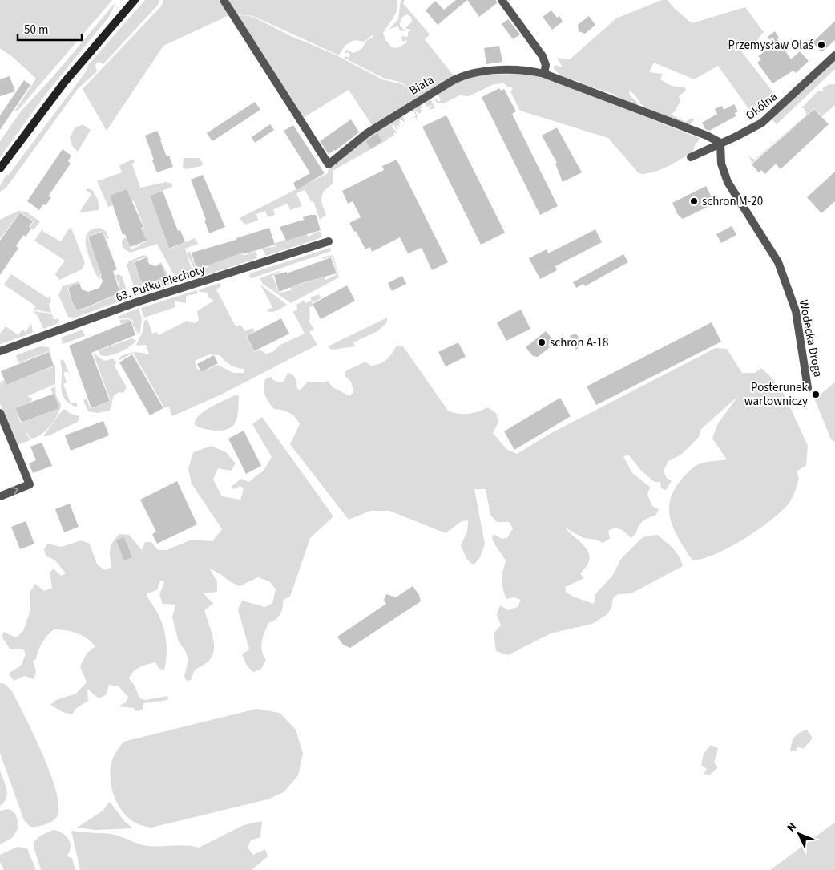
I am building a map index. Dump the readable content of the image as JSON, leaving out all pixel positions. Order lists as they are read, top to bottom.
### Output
{
  "streets": {
    "street": [
      "Biała",
      "Okólna",
      "63. Pułku Piechoty",
      "Wodecka Droga"
    ]
  },
  "crossings": [
    ["Biała", "Okólna"],
    ["Biała", "Wodecka Droga"],
    ["Okólna", "Wodecka Droga"]
  ],
  "places": [
    "Przemysław Olaś",
    "schron M-20",
    "schron A-18",
    "Posterunek wartowniczy"
  ],
  "scale_bar": "50 m",
  "north": "top left"
}
